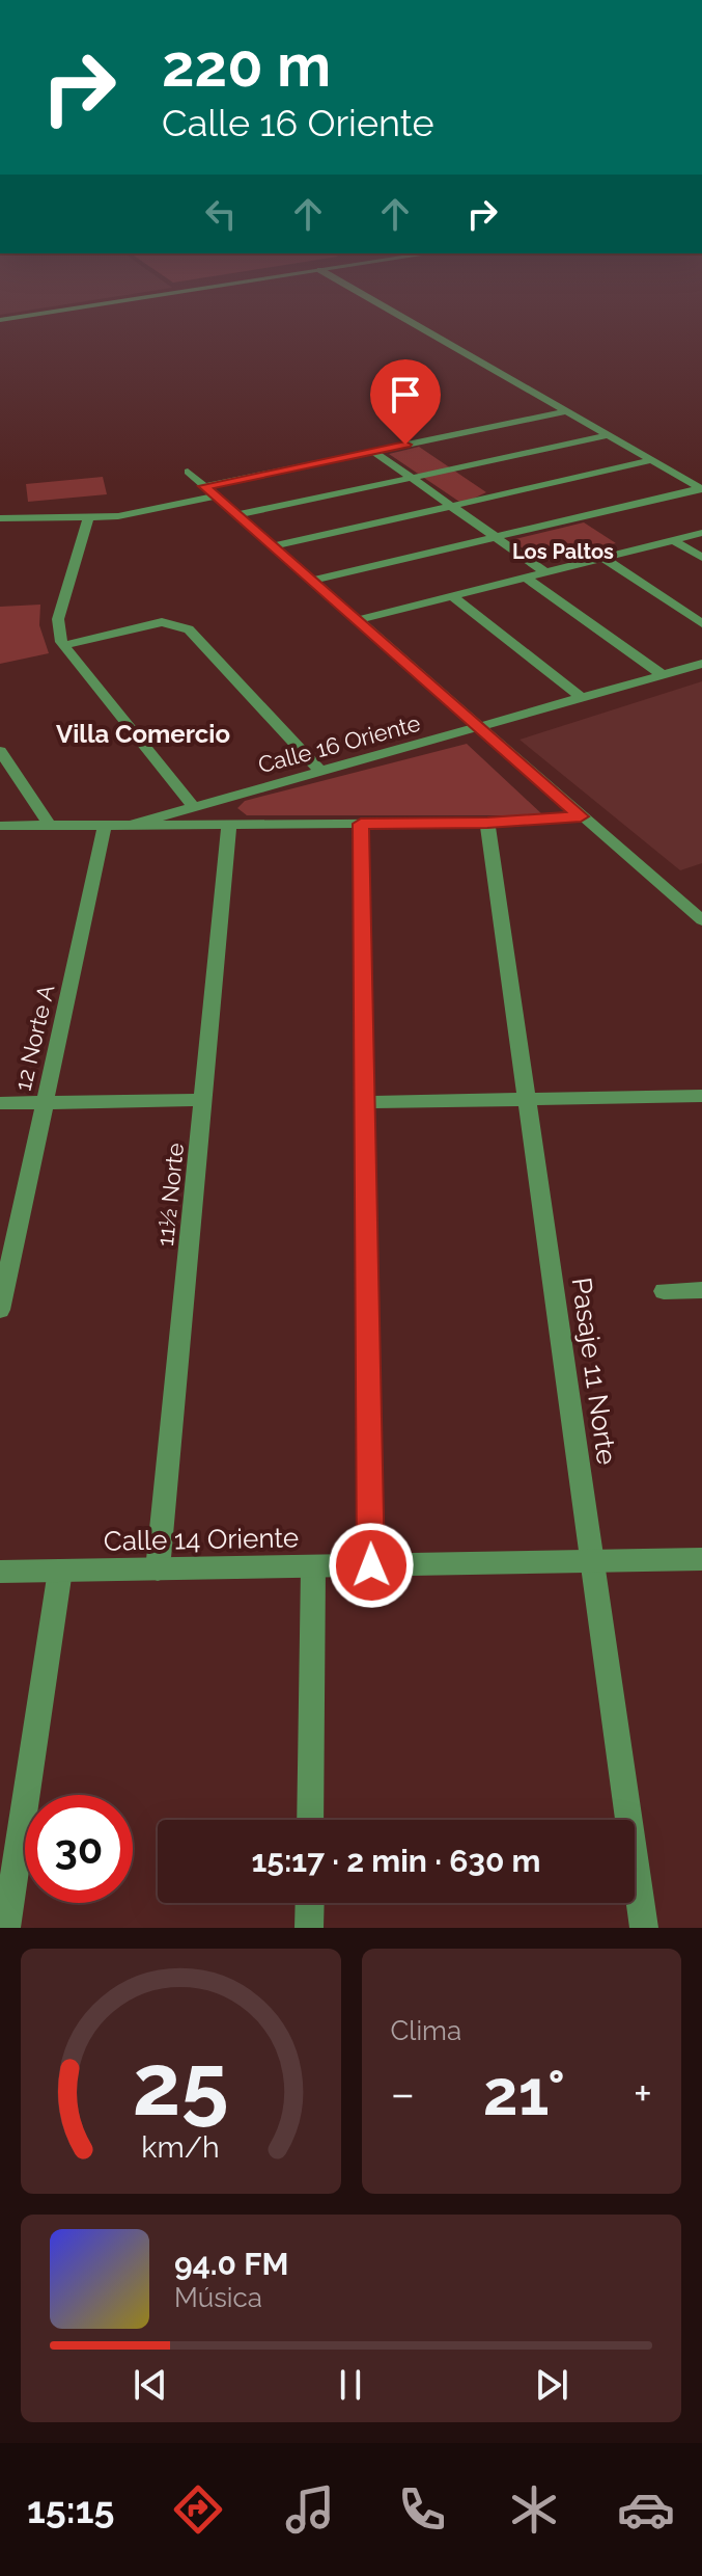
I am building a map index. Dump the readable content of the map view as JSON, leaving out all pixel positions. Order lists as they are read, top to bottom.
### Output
{
  "streets": {
    "street": [
      "Calle 16 Oriente",
      "12 Norte A",
      "11½ Norte",
      "Pasaje 11 Norte",
      "Calle 14 Oriente"
    ]
  },
  "crossings": [
    ["Calle 16 Oriente", "12 Norte A"],
    ["Calle 16 Oriente", "11½ Norte"],
    ["Calle 16 Oriente", "Pasaje 11 Norte"],
    ["11½ Norte", "Calle 14 Oriente"],
    ["Pasaje 11 Norte", "Calle 14 Oriente"]
  ],
  "districts": ["Los Paltos", "Villa Comercio"],
  "page": {
    "turn": ["220 m", "Calle 16 Oriente"],
    "limit": "30",
    "trip": "15:17 · 2 min · 630 m",
    "tile": "Clima",
    "heat": ["−", "21°", "+"],
    "song": ["94.0 FM", "Música"],
    "tabs": "15:15",
    "gauge": ["25", "km/h"]
  }
}
